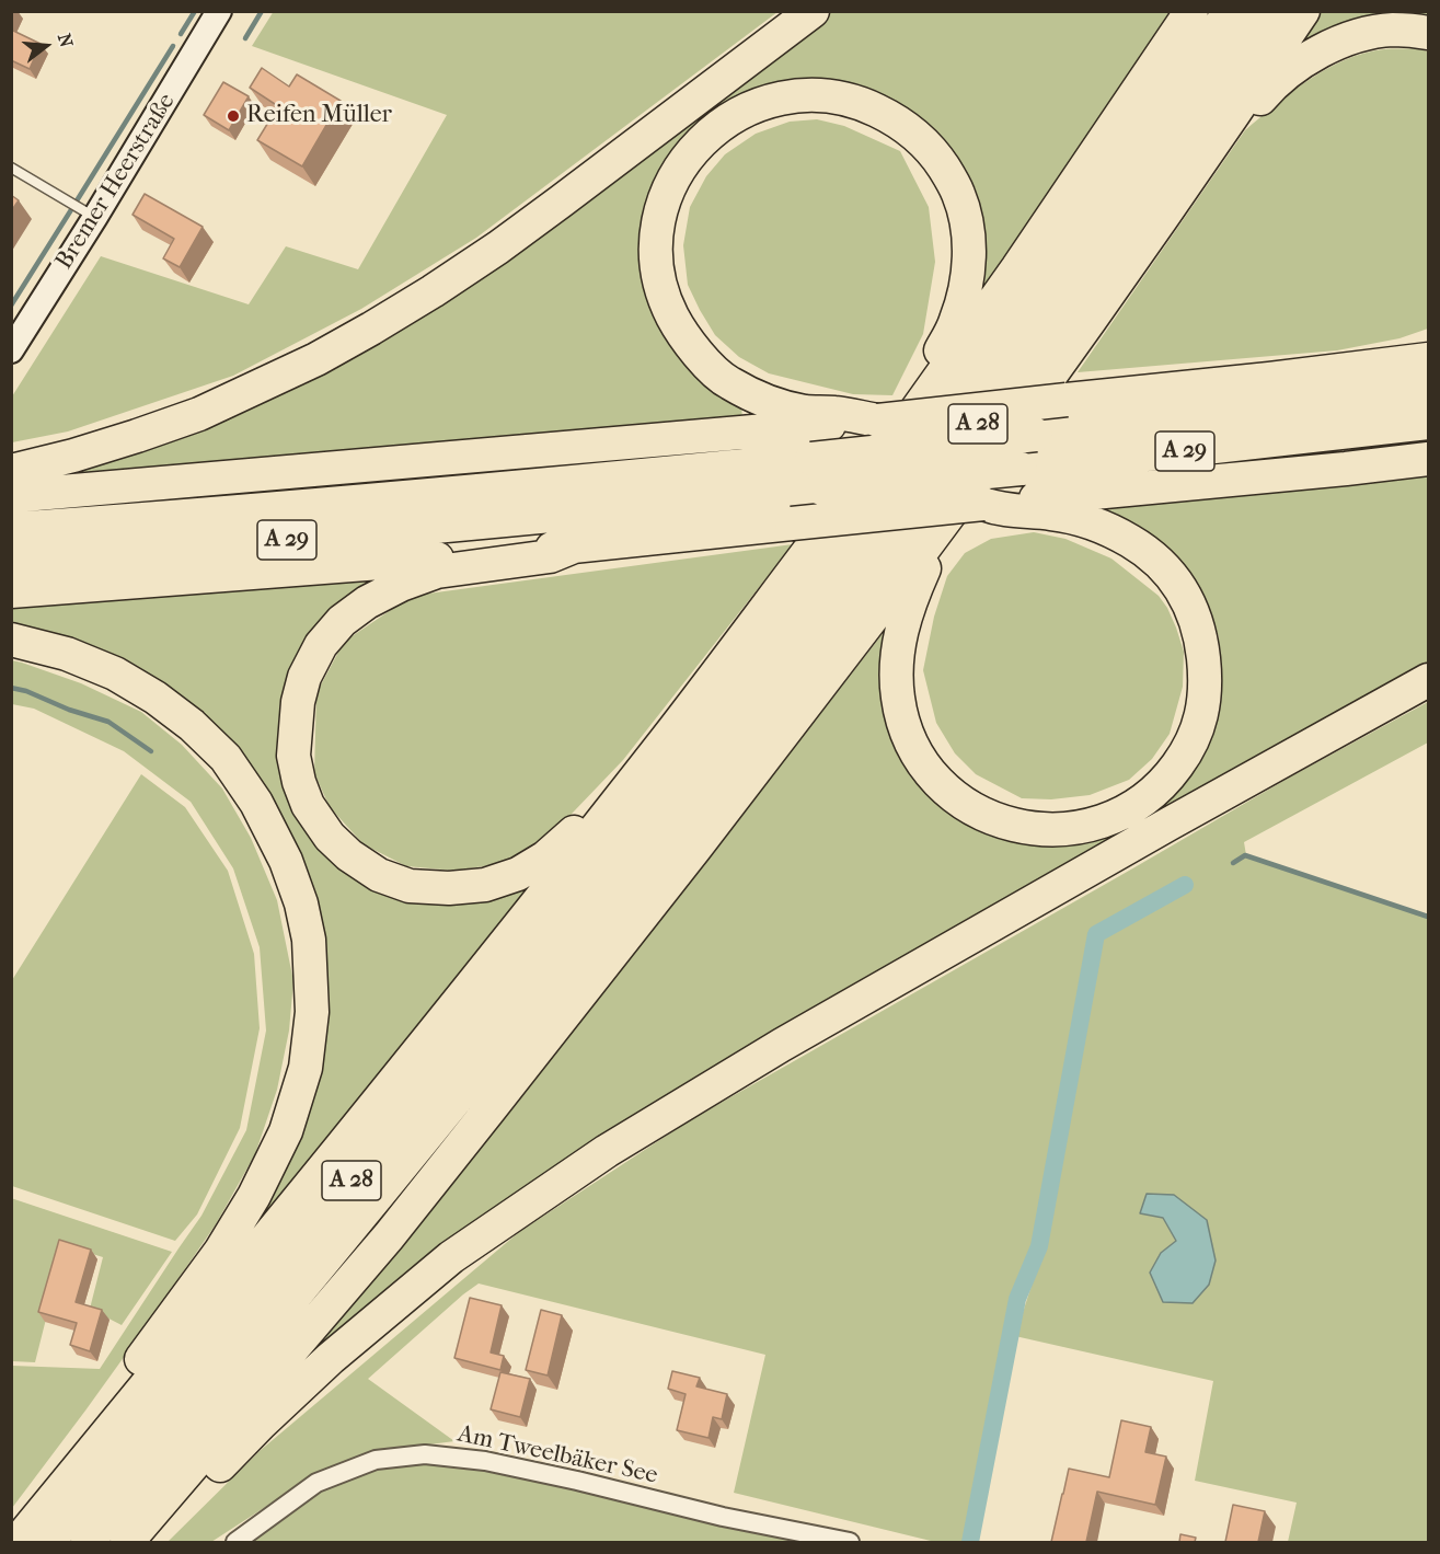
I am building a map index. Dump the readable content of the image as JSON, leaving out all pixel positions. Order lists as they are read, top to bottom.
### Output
{
  "streets": {
    "highway": ["A 28", "A 29"],
    "main road": ["Bremer Heerstraße"],
    "street": ["Am Tweelbäker See"]
  },
  "places": ["Reifen Müller"],
  "north": "right"
}
